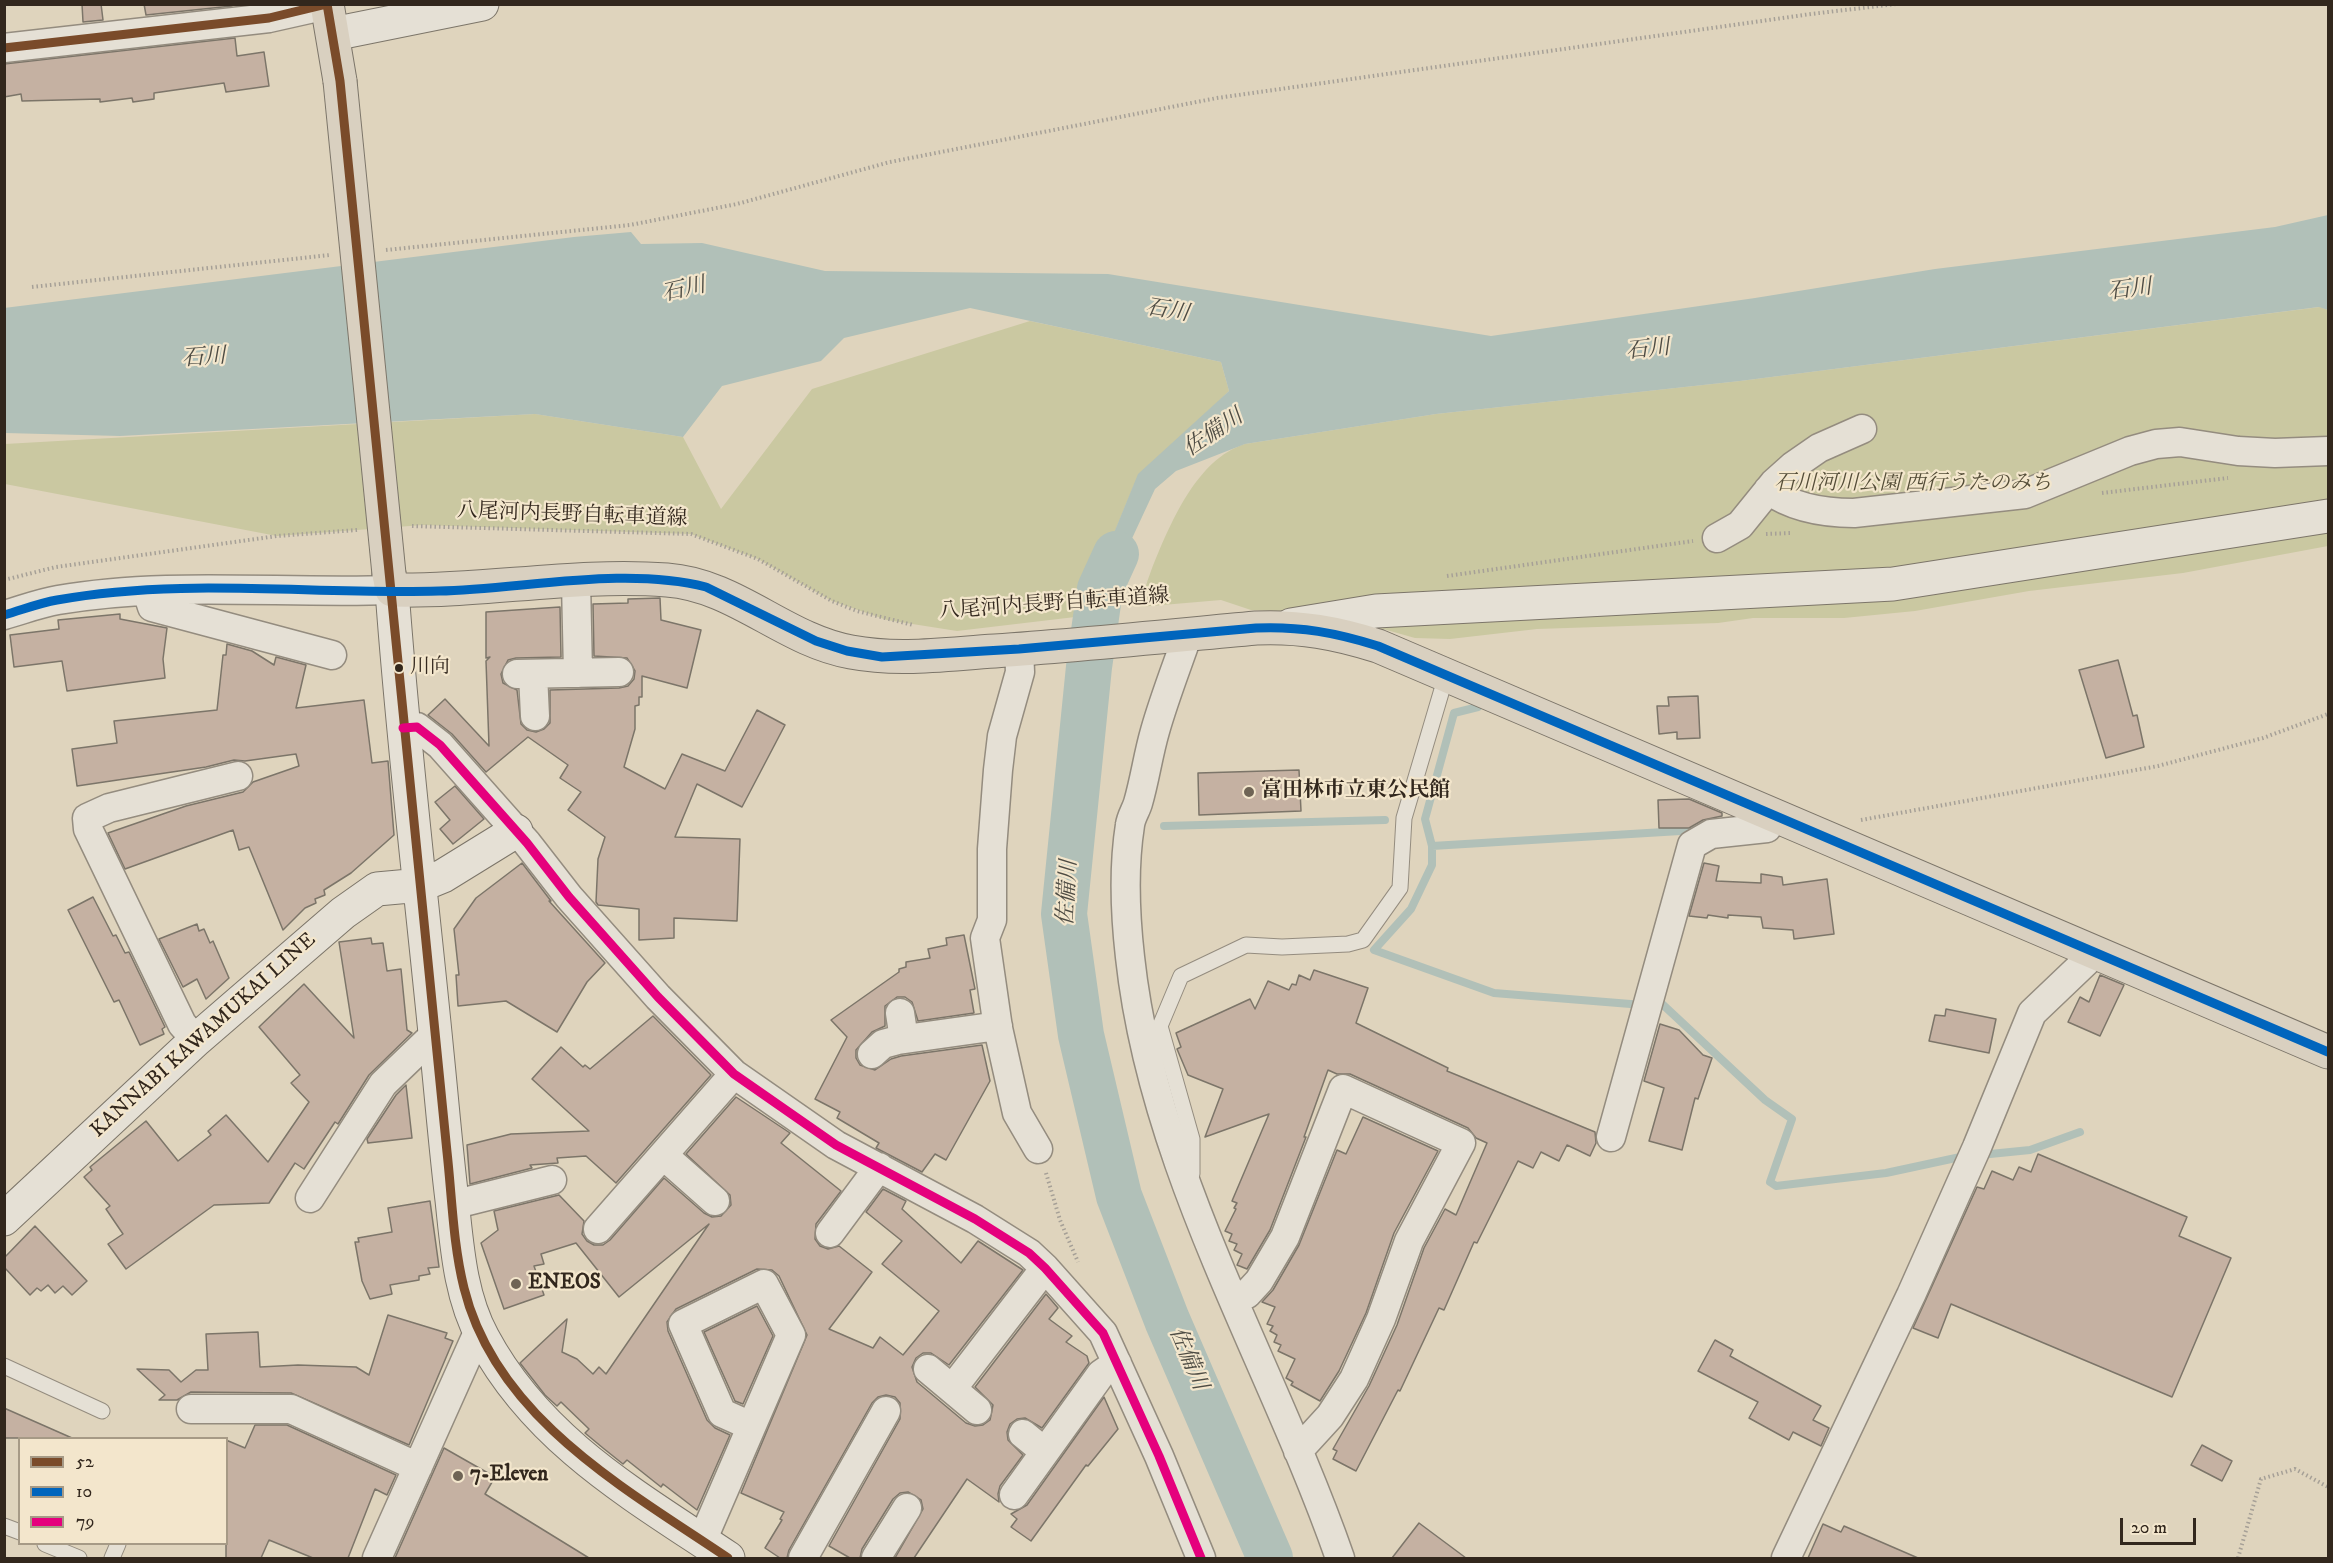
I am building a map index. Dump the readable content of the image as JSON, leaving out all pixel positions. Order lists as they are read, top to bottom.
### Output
{
  "streets": {
    "main road": ["KANNABI KAWAMUKAI LINE"],
    "path": ["八尾河内長野自転車道線"]
  },
  "water": ["石川", "佐備川"],
  "parks": ["石川河川公園 西行うたのみち"],
  "places": [
    "川向",
    "富田林市立東公民館",
    "ENEOS",
    "7-Eleven"
  ],
  "lines": ["transit line 52", "transit line 10", "transit line 79"],
  "legend": ["52", "10", "79"],
  "scale_bar": "20 m"
}
